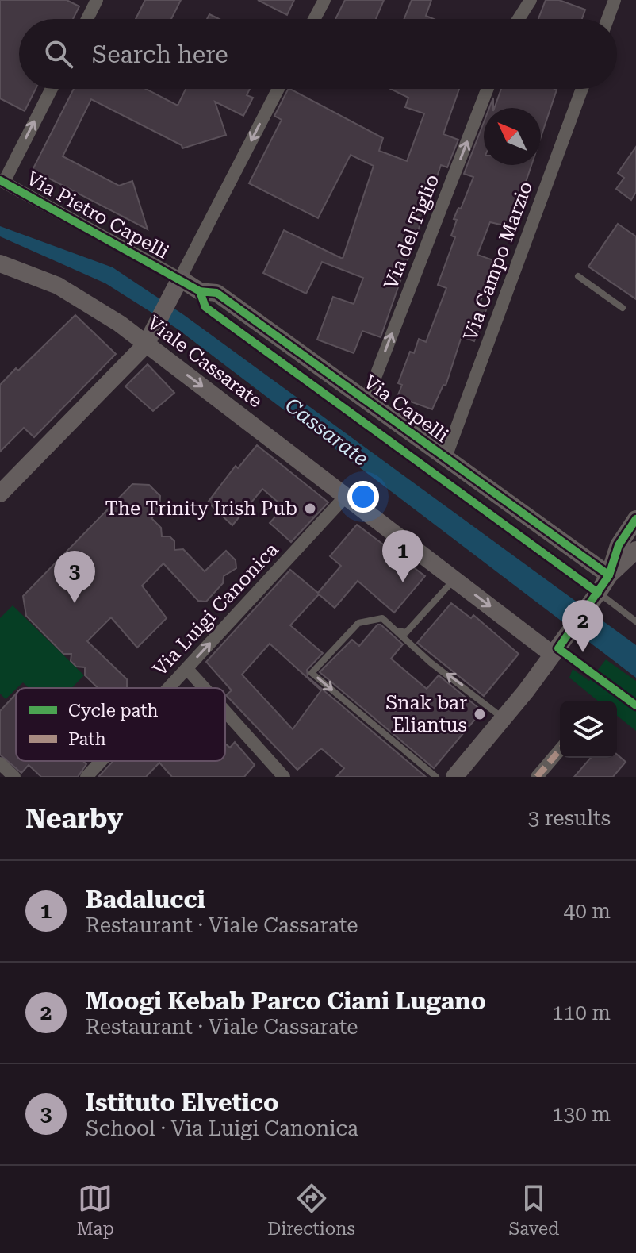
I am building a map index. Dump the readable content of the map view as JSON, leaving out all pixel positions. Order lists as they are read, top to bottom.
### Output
{
  "streets": {
    "main road": ["Viale Cassarate", "Via Capelli"],
    "street": [
      "Via Pietro Capelli",
      "Via del Tiglio",
      "Via Campo Marzio",
      "Via Luigi Canonica"
    ]
  },
  "crossings": [
    ["Via Pietro Capelli", "Via Capelli"],
    ["Via del Tiglio", "Via Capelli"],
    ["Via Campo Marzio", "Via Capelli"],
    ["Viale Cassarate", "Via Luigi Canonica"]
  ],
  "one_way": ["Via del Tiglio", "Viale Cassarate", "Via Luigi Canonica"],
  "water": ["Cassarate"],
  "places": ["The Trinity Irish Pub", "Snak bar Eliantus"],
  "legend": ["Cycle path", "Path"],
  "north": "top left",
  "page": {
    "search": "Search here",
    "pins": ["1", "3", "2"],
    "heading": ["Nearby", "3 results"],
    "list": [
      {
        "mark": "1",
        "name": "Badalucci",
        "note": "Restaurant · Viale Cassarate",
        "value": "40 m"
      },
      {
        "mark": "2",
        "name": "Moogi Kebab Parco Ciani Lugano",
        "note": "Restaurant · Viale Cassarate",
        "value": "110 m"
      },
      {
        "mark": "3",
        "name": "Istituto Elvetico",
        "note": "School · Via Luigi Canonica",
        "value": "130 m"
      }
    ],
    "nav": ["Map", "Directions", "Saved"]
  }
}
